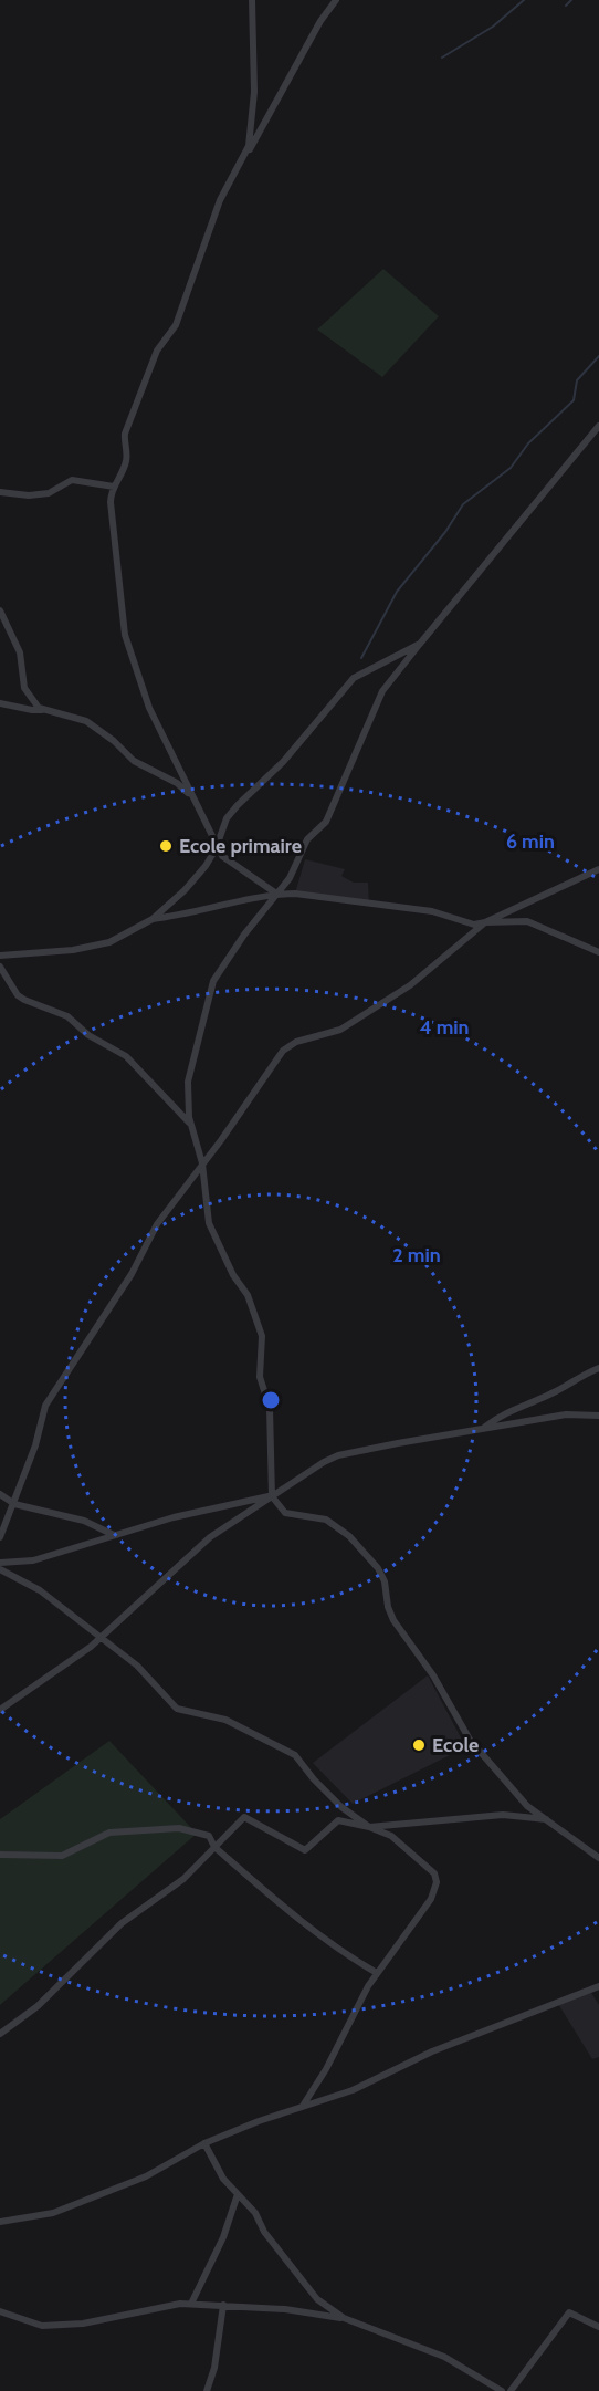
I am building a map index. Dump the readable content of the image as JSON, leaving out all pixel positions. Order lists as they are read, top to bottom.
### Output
{
  "places": ["Ecole primaire", "Ecole"],
  "rings": ["6 min", "4 min", "2 min"]
}
